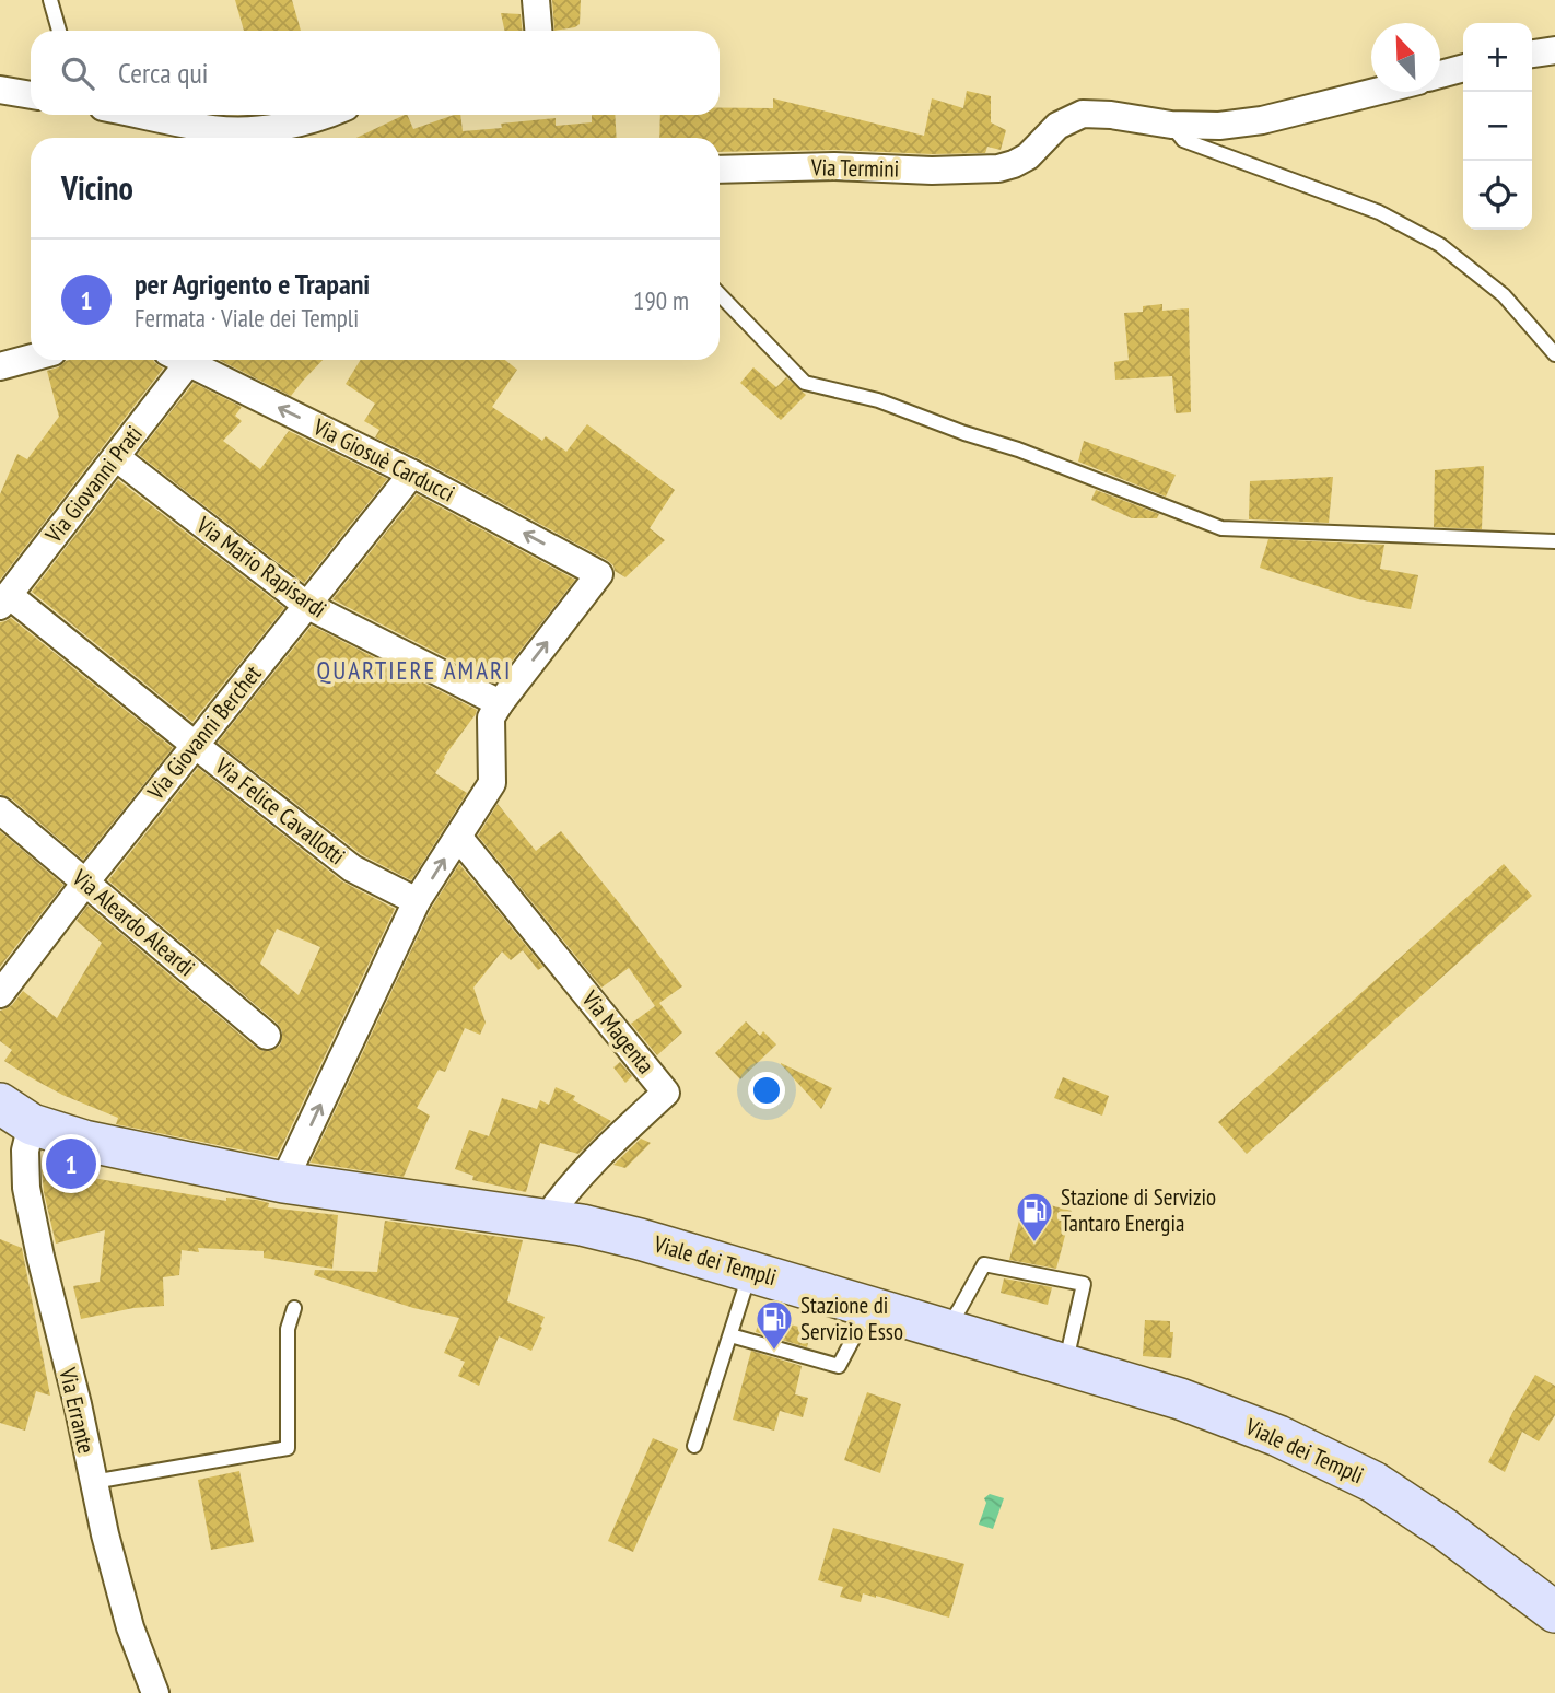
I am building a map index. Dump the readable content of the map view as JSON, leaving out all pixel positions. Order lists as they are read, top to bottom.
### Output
{
  "streets": {
    "main road": ["Viale dei Templi"],
    "street": [
      "Via Termini",
      "Via Giosuè Carducci",
      "Via Giovanni Prati",
      "Via Mario Rapisardi",
      "Via Giovanni Berchet",
      "Via Felice Cavallotti",
      "Via Aleardo Aleardi",
      "Via Magenta",
      "Via Errante"
    ]
  },
  "crossings": [
    ["Via Giosuè Carducci", "Via Mario Rapisardi"],
    ["Via Giosuè Carducci", "Via Giovanni Berchet"],
    ["Via Giovanni Prati", "Via Mario Rapisardi"],
    ["Via Giovanni Prati", "Via Felice Cavallotti"],
    ["Via Mario Rapisardi", "Via Giovanni Berchet"],
    ["Via Giovanni Berchet", "Via Felice Cavallotti"],
    ["Via Giovanni Berchet", "Via Aleardo Aleardi"],
    ["Via Magenta", "Viale dei Templi"],
    ["Viale dei Templi", "Via Errante"]
  ],
  "districts": ["QUARTIERE AMARI"],
  "places": {
    "fuel station": ["Stazione di Servizio Tantaro Energia", "Stazione di Servizio Esso"]
  },
  "north": "top left",
  "page": {
    "map_buttons": ["+", "−"],
    "search": "Cerca qui",
    "heading": "Vicino",
    "list": [
      {
        "mark": "1",
        "name": "per Agrigento e Trapani",
        "note": "Fermata · Viale dei Templi",
        "value": "190 m"
      }
    ],
    "pins": "1"
  }
}
